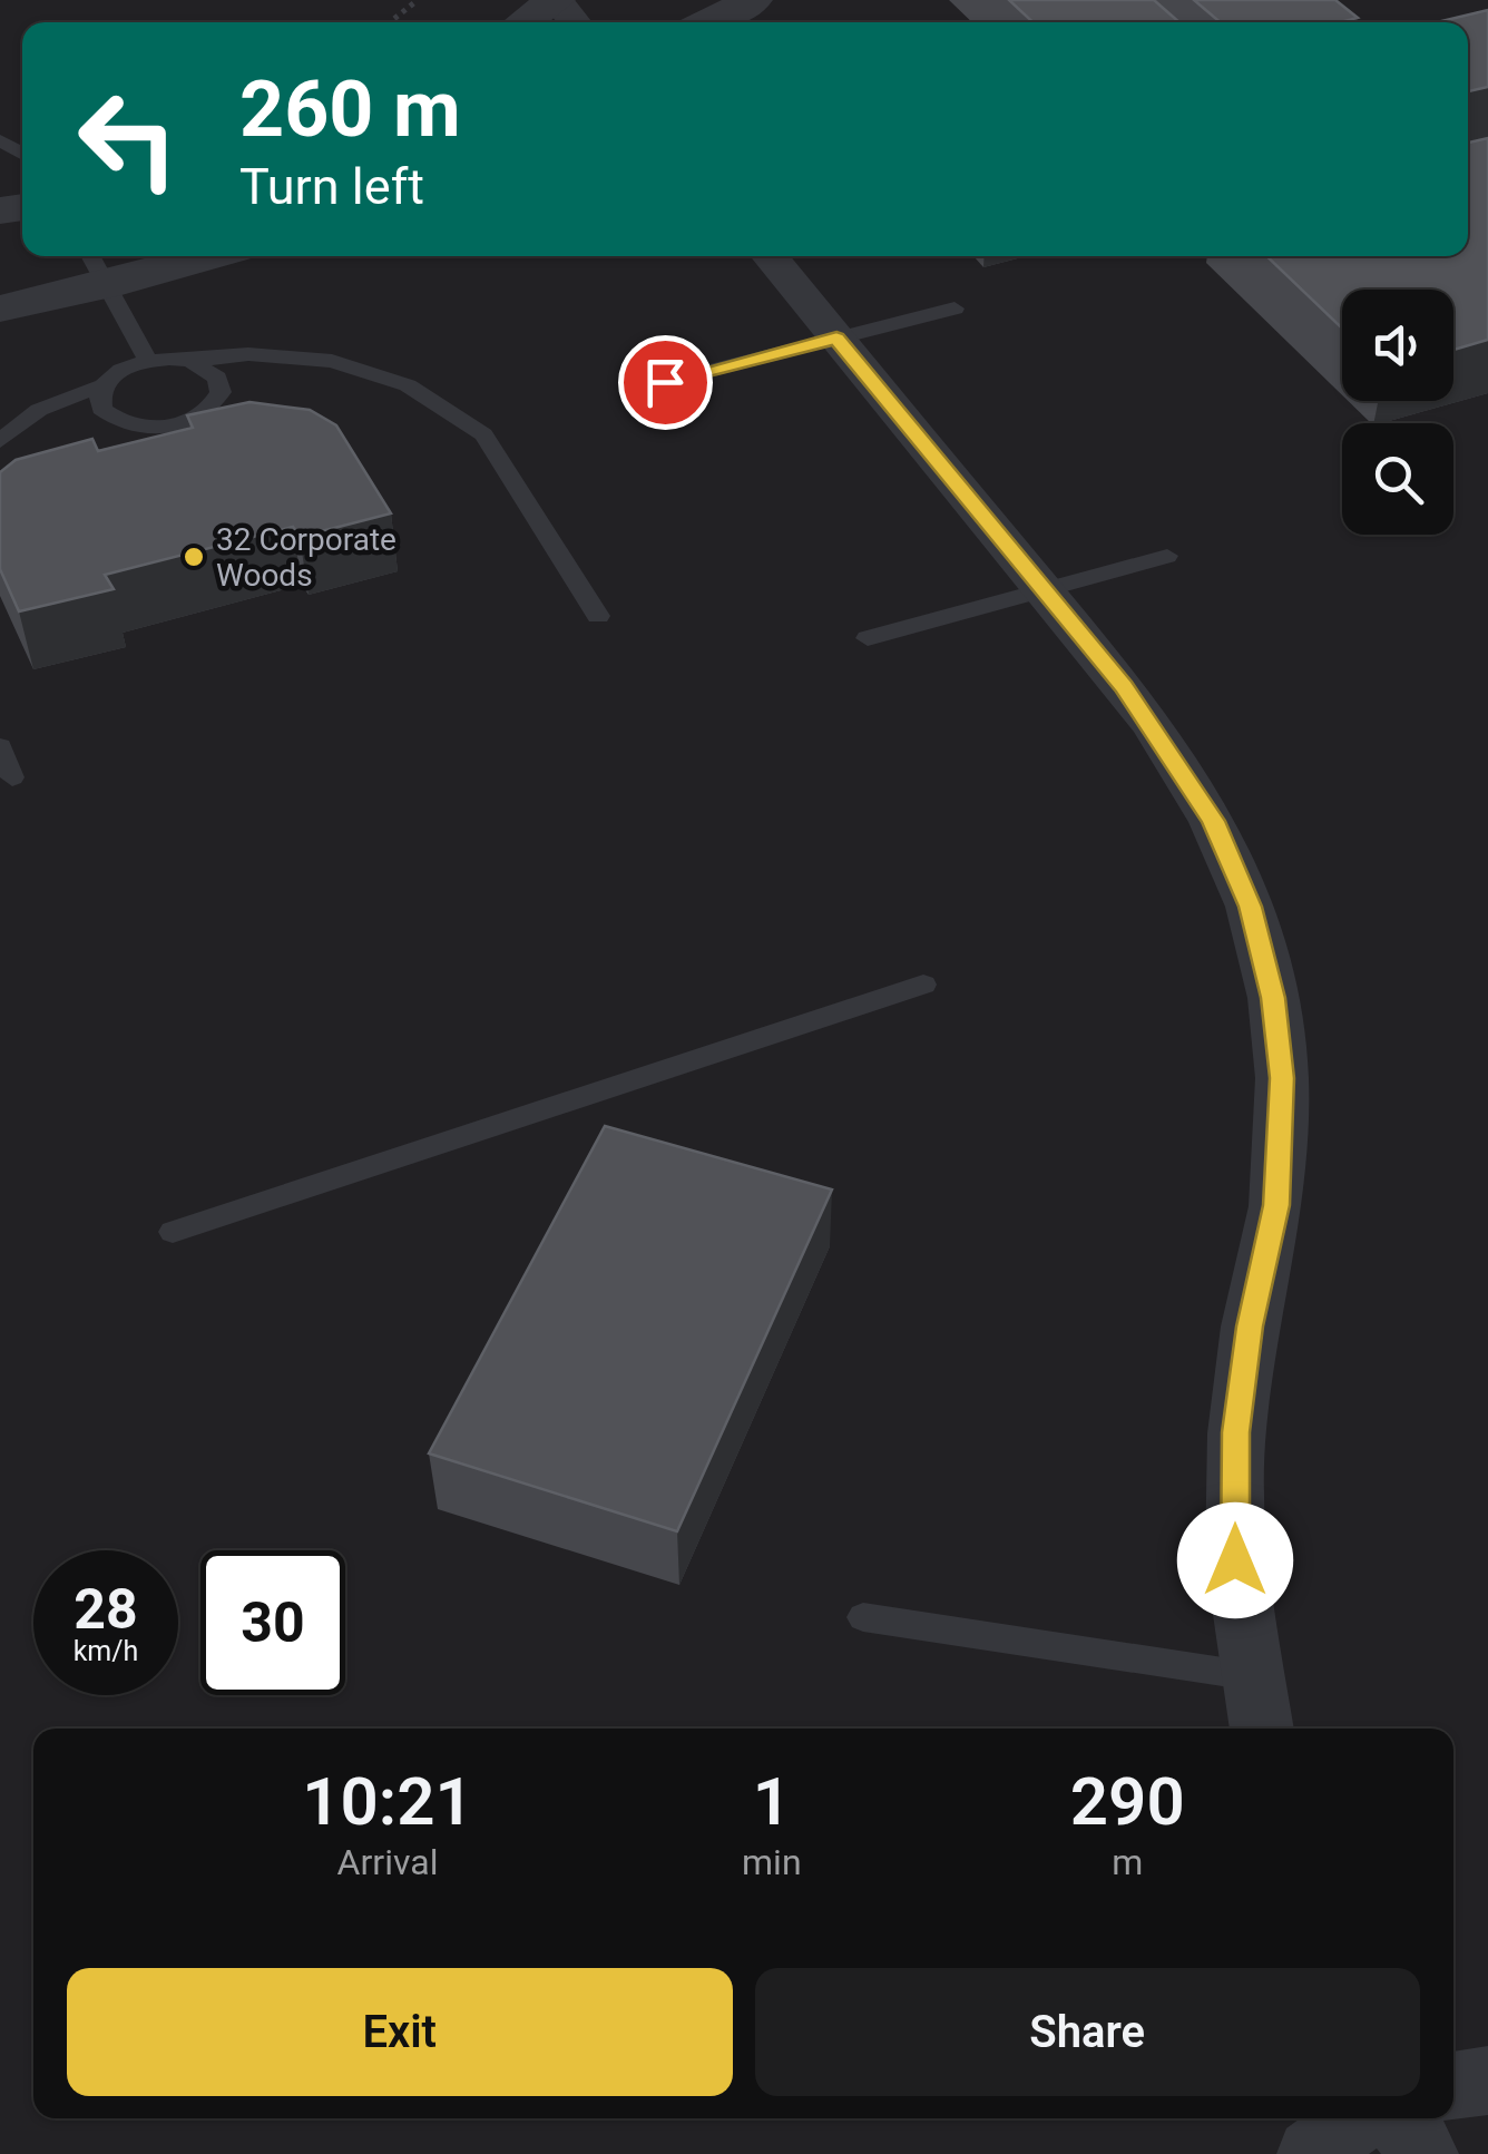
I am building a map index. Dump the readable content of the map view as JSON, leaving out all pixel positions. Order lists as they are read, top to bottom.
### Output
{
  "places": ["32 Corporate Woods"],
  "page": {
    "turn": ["260 m", "Turn left"],
    "speed": "28 km/h",
    "limit": "30",
    "eta": [
      "10:21",
      "Arrival",
      "1",
      "min",
      "290",
      "m"
    ],
    "buttons": ["Exit", "Share"]
  }
}
